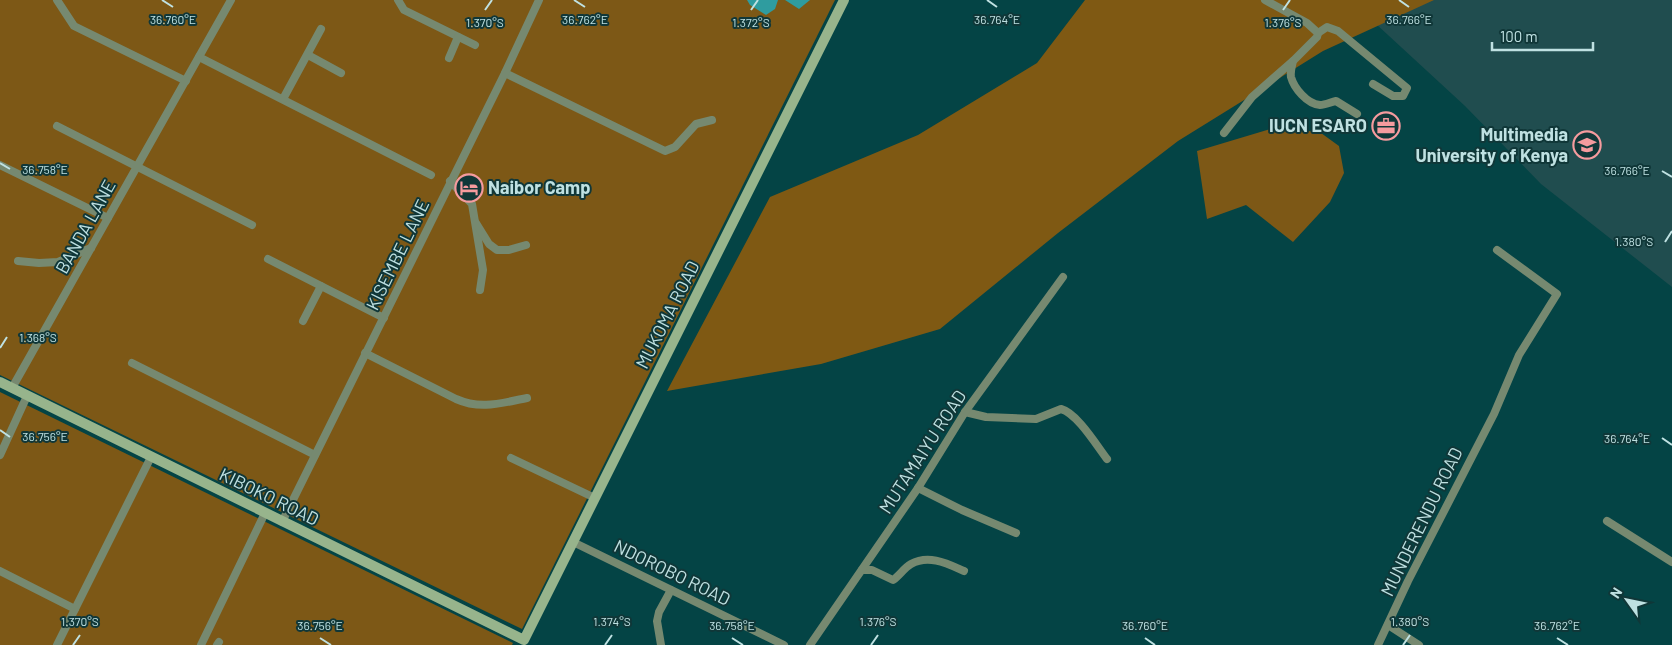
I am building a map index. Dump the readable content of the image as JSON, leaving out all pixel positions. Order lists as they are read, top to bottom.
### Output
{
  "streets": {
    "street": [
      "BANDA LANE",
      "KISEMBE LANE",
      "MUKOMA ROAD",
      "MUTAMAIYU ROAD",
      "KIBOKO ROAD",
      "MUNDERENDU ROAD",
      "NDOROBO ROAD"
    ]
  },
  "crossings": [
    ["BANDA LANE", "KIBOKO ROAD"],
    ["KISEMBE LANE", "KIBOKO ROAD"],
    ["MUKOMA ROAD", "KIBOKO ROAD"],
    ["MUKOMA ROAD", "NDOROBO ROAD"]
  ],
  "places": {
    "office": ["IUCN ESARO"],
    "school or university": ["Multimedia University of Kenya"],
    "hotel": ["Naibor Camp"]
  },
  "scale_bar": "100 m",
  "north": "top left",
  "coordinates": [
    "36.766°E",
    "36.760°E",
    "36.762°E",
    "36.764°E",
    "1.370°S",
    "1.372°S",
    "1.376°S",
    "36.758°E",
    "1.380°S",
    "1.368°S",
    "36.756°E",
    "1.374°S"
  ]
}
